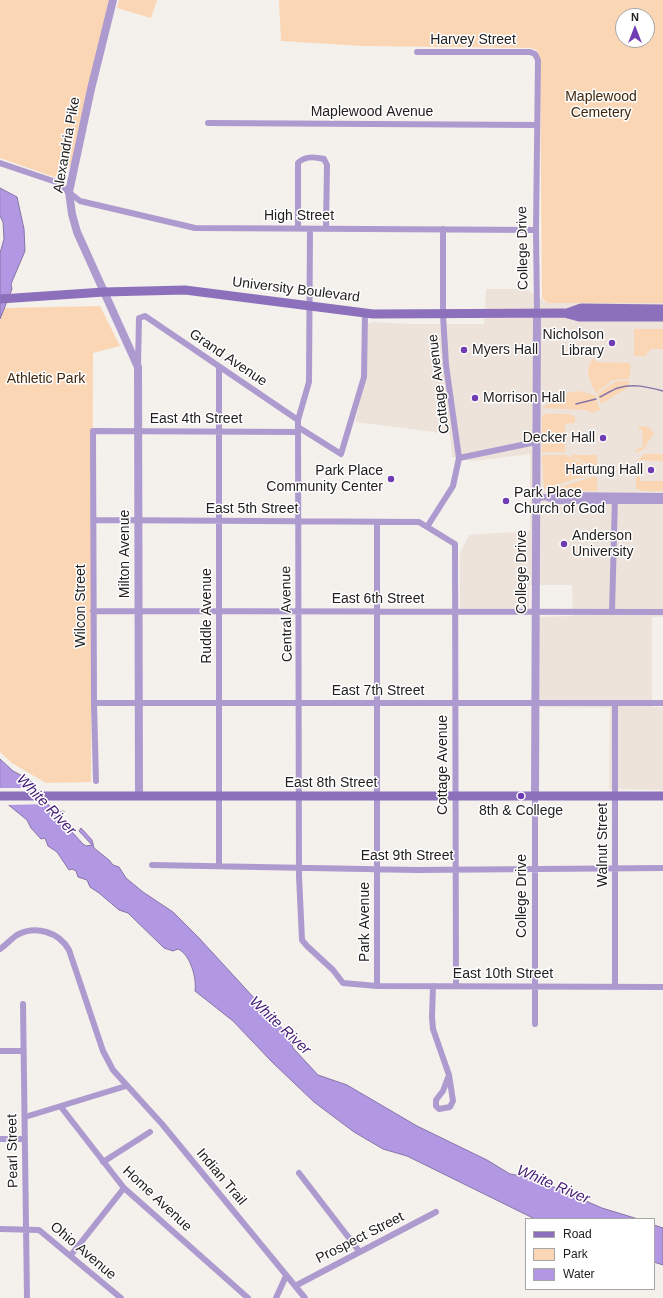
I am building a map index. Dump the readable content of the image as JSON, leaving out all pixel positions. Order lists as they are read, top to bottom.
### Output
{
  "streets": {
    "main road": ["University Boulevard", "East 8th Street"],
    "street": [
      "Harvey Street",
      "Maplewood Avenue",
      "Alexandria Pike",
      "High Street",
      "College Drive",
      "Grand Avenue",
      "Cottage Avenue",
      "East 4th Street",
      "East 5th Street",
      "Milton Avenue",
      "East 6th Street",
      "Wilcon Street",
      "Central Avenue",
      "Ruddle Avenue",
      "East 7th Street",
      "Walnut Street",
      "East 9th Street",
      "Park Avenue",
      "East 10th Street",
      "Pearl Street",
      "Indian Trail",
      "Home Avenue",
      "Prospect Street",
      "Ohio Avenue"
    ]
  },
  "crossings": [
    ["Harvey Street", "College Drive"],
    ["Maplewood Avenue", "College Drive"],
    ["Alexandria Pike", "High Street"],
    ["Alexandria Pike", "University Boulevard"],
    ["Alexandria Pike", "Milton Avenue"],
    ["High Street", "College Drive"],
    ["High Street", "Cottage Avenue"],
    ["High Street", "Central Avenue"],
    ["College Drive", "University Boulevard"],
    ["College Drive", "East 6th Street"],
    ["College Drive", "East 7th Street"],
    ["College Drive", "East 8th Street"],
    ["College Drive", "East 9th Street"],
    ["College Drive", "East 10th Street"],
    ["University Boulevard", "Cottage Avenue"],
    ["University Boulevard", "Central Avenue"],
    ["Grand Avenue", "Milton Avenue"],
    ["Grand Avenue", "Central Avenue"],
    ["Grand Avenue", "Ruddle Avenue"],
    ["Cottage Avenue", "East 5th Street"],
    ["Cottage Avenue", "East 6th Street"],
    ["Cottage Avenue", "East 7th Street"],
    ["Cottage Avenue", "East 8th Street"],
    ["Cottage Avenue", "East 9th Street"],
    ["Cottage Avenue", "East 10th Street"],
    ["East 4th Street", "Milton Avenue"],
    ["East 4th Street", "Wilcon Street"],
    ["East 4th Street", "Central Avenue"],
    ["East 4th Street", "Ruddle Avenue"],
    ["East 5th Street", "Milton Avenue"],
    ["East 5th Street", "Wilcon Street"],
    ["East 5th Street", "Central Avenue"],
    ["East 5th Street", "Ruddle Avenue"],
    ["East 5th Street", "Park Avenue"],
    ["Milton Avenue", "East 6th Street"],
    ["Milton Avenue", "East 7th Street"],
    ["Milton Avenue", "East 8th Street"],
    ["East 6th Street", "Wilcon Street"],
    ["East 6th Street", "Central Avenue"],
    ["East 6th Street", "Ruddle Avenue"],
    ["East 6th Street", "Park Avenue"],
    ["Wilcon Street", "East 7th Street"],
    ["Central Avenue", "East 7th Street"],
    ["Central Avenue", "East 8th Street"],
    ["Central Avenue", "East 9th Street"],
    ["Central Avenue", "East 10th Street"],
    ["Ruddle Avenue", "East 7th Street"],
    ["Ruddle Avenue", "East 8th Street"],
    ["Ruddle Avenue", "East 9th Street"],
    ["East 7th Street", "Walnut Street"],
    ["East 7th Street", "Park Avenue"],
    ["East 8th Street", "Walnut Street"],
    ["East 8th Street", "Park Avenue"],
    ["Walnut Street", "East 9th Street"],
    ["Walnut Street", "East 10th Street"],
    ["East 9th Street", "Park Avenue"],
    ["Park Avenue", "East 10th Street"],
    ["Pearl Street", "Ohio Avenue"],
    ["Indian Trail", "Prospect Street"]
  ],
  "water": ["White River"],
  "parks": ["Maplewood Cemetery", "Athletic Park"],
  "places": [
    "Nicholson Library",
    "Myers Hall",
    "Morrison Hall",
    "Decker Hall",
    "Hartung Hall",
    "Park Place Community Center",
    "Park Place Church of God",
    "Anderson University",
    "8th & College"
  ],
  "legend": ["Road", "Park", "Water"],
  "north": "top"
}
